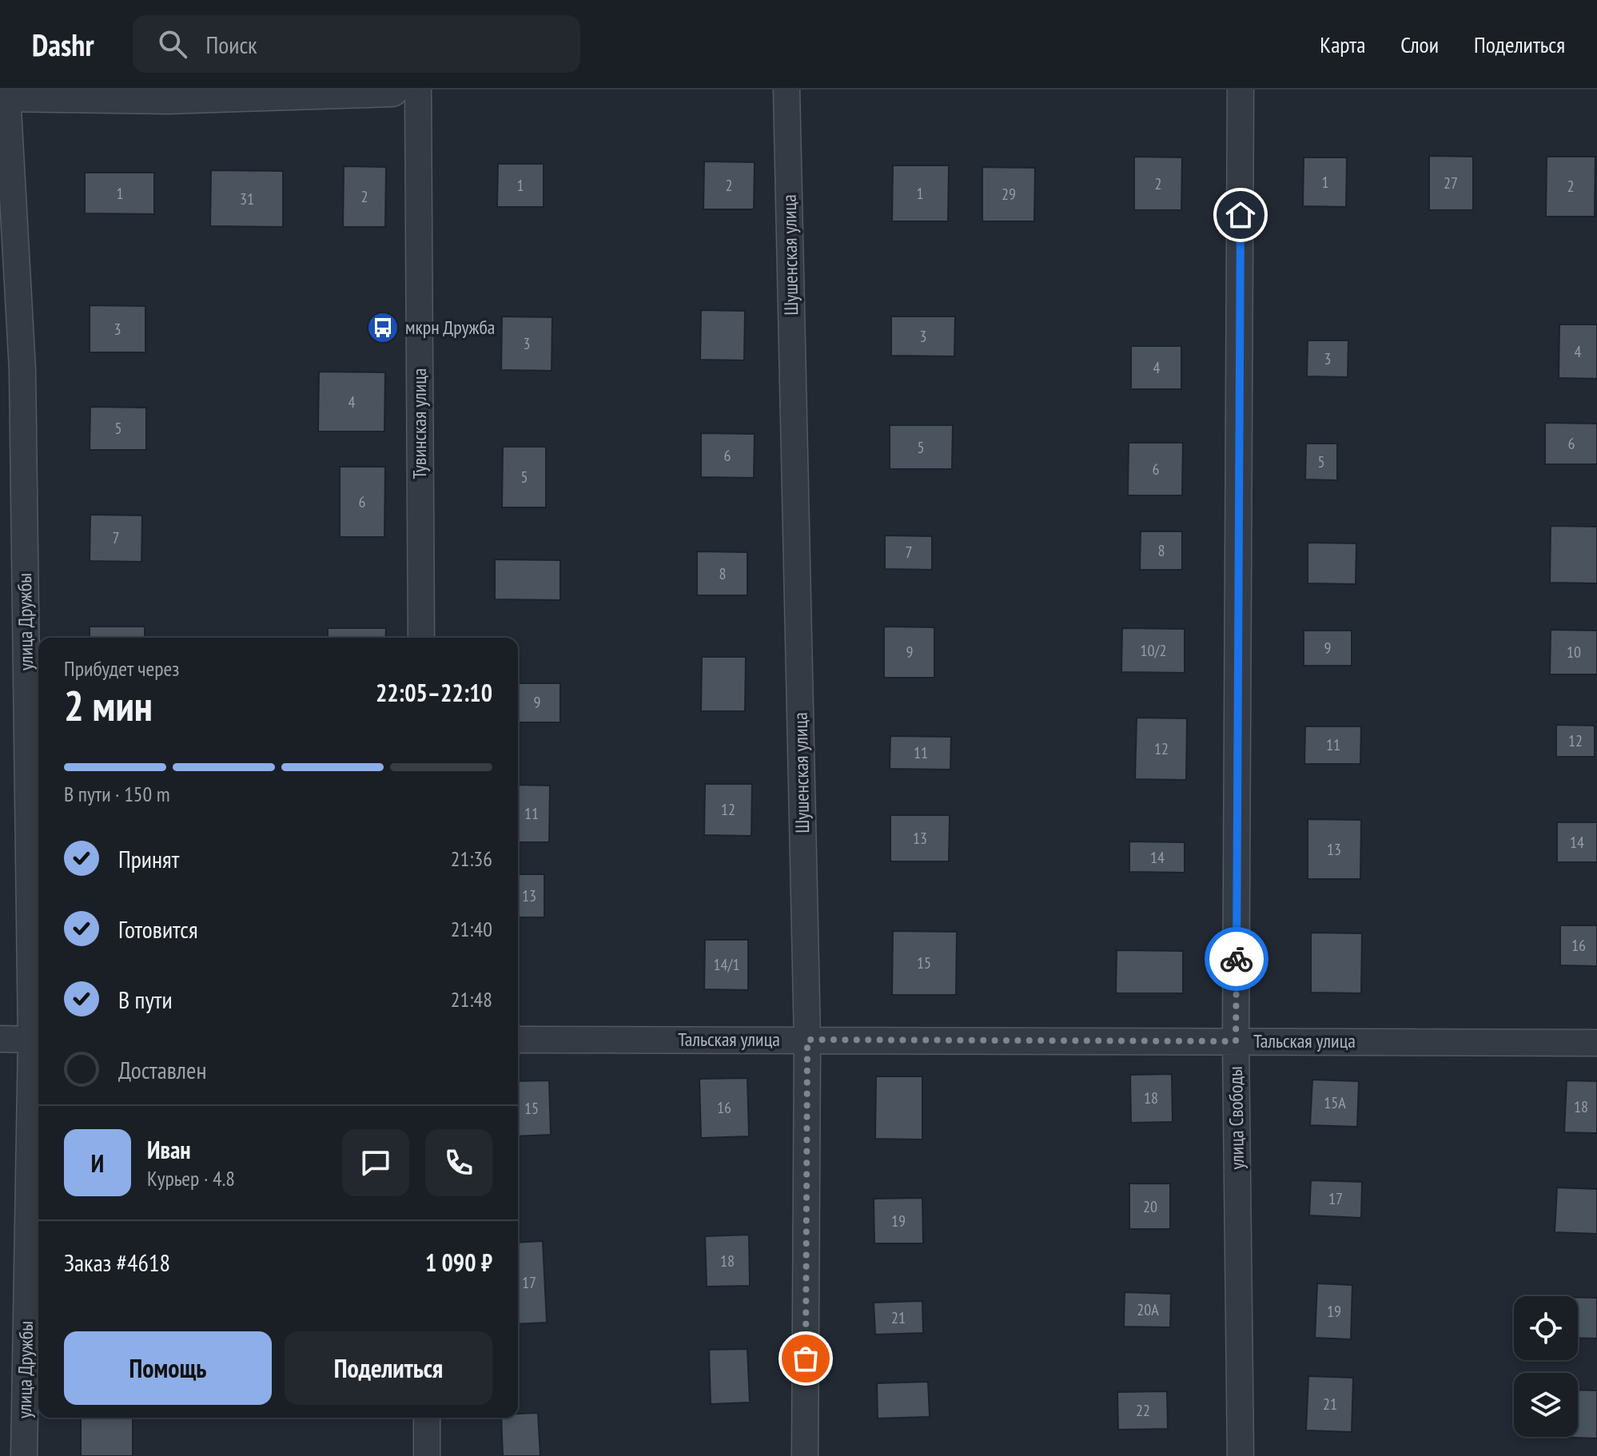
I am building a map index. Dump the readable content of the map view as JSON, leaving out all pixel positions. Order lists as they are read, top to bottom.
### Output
{
  "streets": {
    "street": [
      "Шушенская улица",
      "Тувинская улица",
      "улица Дружбы",
      "Тальская улица",
      "улица Свободы"
    ]
  },
  "crossings": [
    ["Шушенская улица", "Тальская улица"],
    ["Тальская улица", "улица Свободы"]
  ],
  "places": {
    "bus stop": ["мкрн Дружба"]
  },
  "house_numbers": [
    "1",
    "27",
    "2",
    "1",
    "2",
    "2",
    "1",
    "1",
    "29",
    "2",
    "31",
    "3",
    "3",
    "3",
    "4",
    "3",
    "4",
    "4",
    "5",
    "6",
    "5",
    "6",
    "5",
    "6",
    "5",
    "6",
    "7",
    "8",
    "7",
    "8",
    "9",
    "10/2",
    "9",
    "10",
    "9",
    "12",
    "11",
    "12",
    "11",
    "12",
    "11",
    "13",
    "14",
    "13",
    "14",
    "13",
    "16",
    "15",
    "14/1",
    "18",
    "15А",
    "18",
    "16",
    "15",
    "17",
    "20",
    "19",
    "18",
    "17",
    "20А",
    "19",
    "21",
    "21",
    "22"
  ],
  "page": {
    "header": "Dashr",
    "search": "Поиск",
    "nav": ["Карта", "Слои", "Поделиться"],
    "heading": ["2 мин", "Прибудет через", "22:05–22:10"],
    "panel": [
      "Иван",
      "Курьер · 4.8",
      "Заказ #4618",
      "1 090 ₽"
    ],
    "bar": "В пути · 150 m",
    "list": [
      ["Принят", "21:36"],
      ["Готовится", "21:40"],
      ["В пути", "21:48"],
      "Доставлен"
    ],
    "round": "И",
    "buttons": ["Помощь", "Поделиться"]
  }
}
